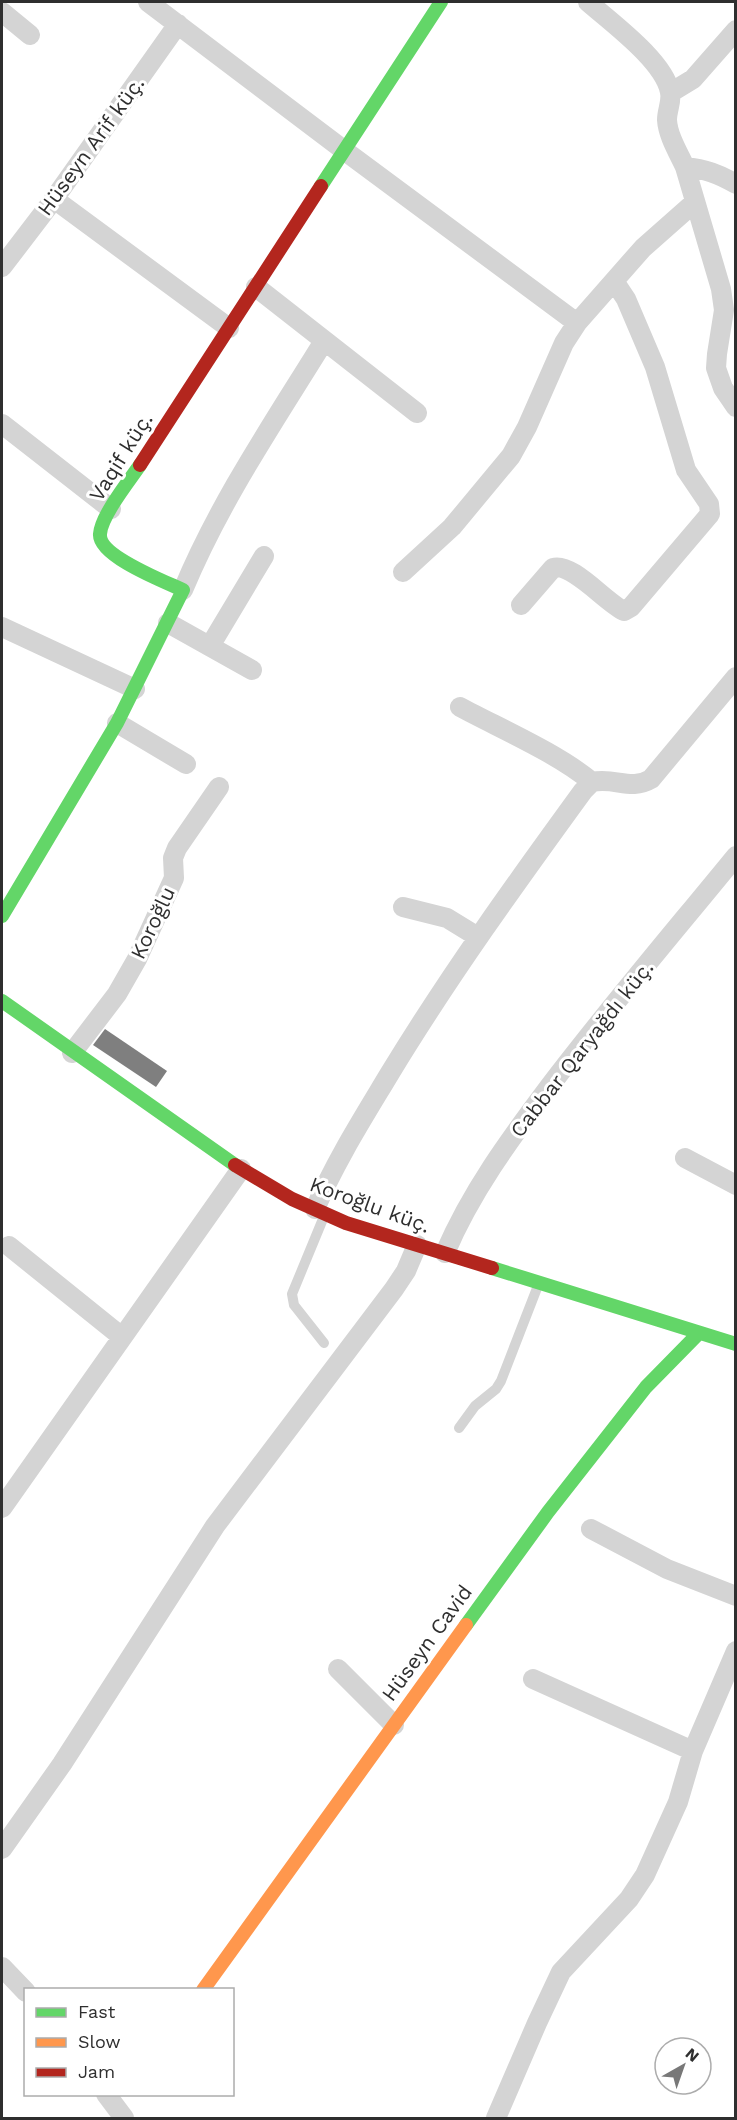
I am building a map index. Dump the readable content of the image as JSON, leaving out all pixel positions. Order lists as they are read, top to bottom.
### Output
{
  "streets": {
    "street": [
      "Hüseyn Arif küç.",
      "Vaqif küç.",
      "Koroğlu",
      "Cabbar Qaryağdı küç.",
      "Koroğlu küç.",
      "Hüseyn Cavid"
    ]
  },
  "crossings": [
    ["Koroğlu", "Koroğlu küç."],
    ["Cabbar Qaryağdı küç.", "Koroğlu küç."],
    ["Koroğlu küç.", "Hüseyn Cavid"]
  ],
  "legend": ["Fast", "Slow", "Jam"],
  "north": "top right"
}
